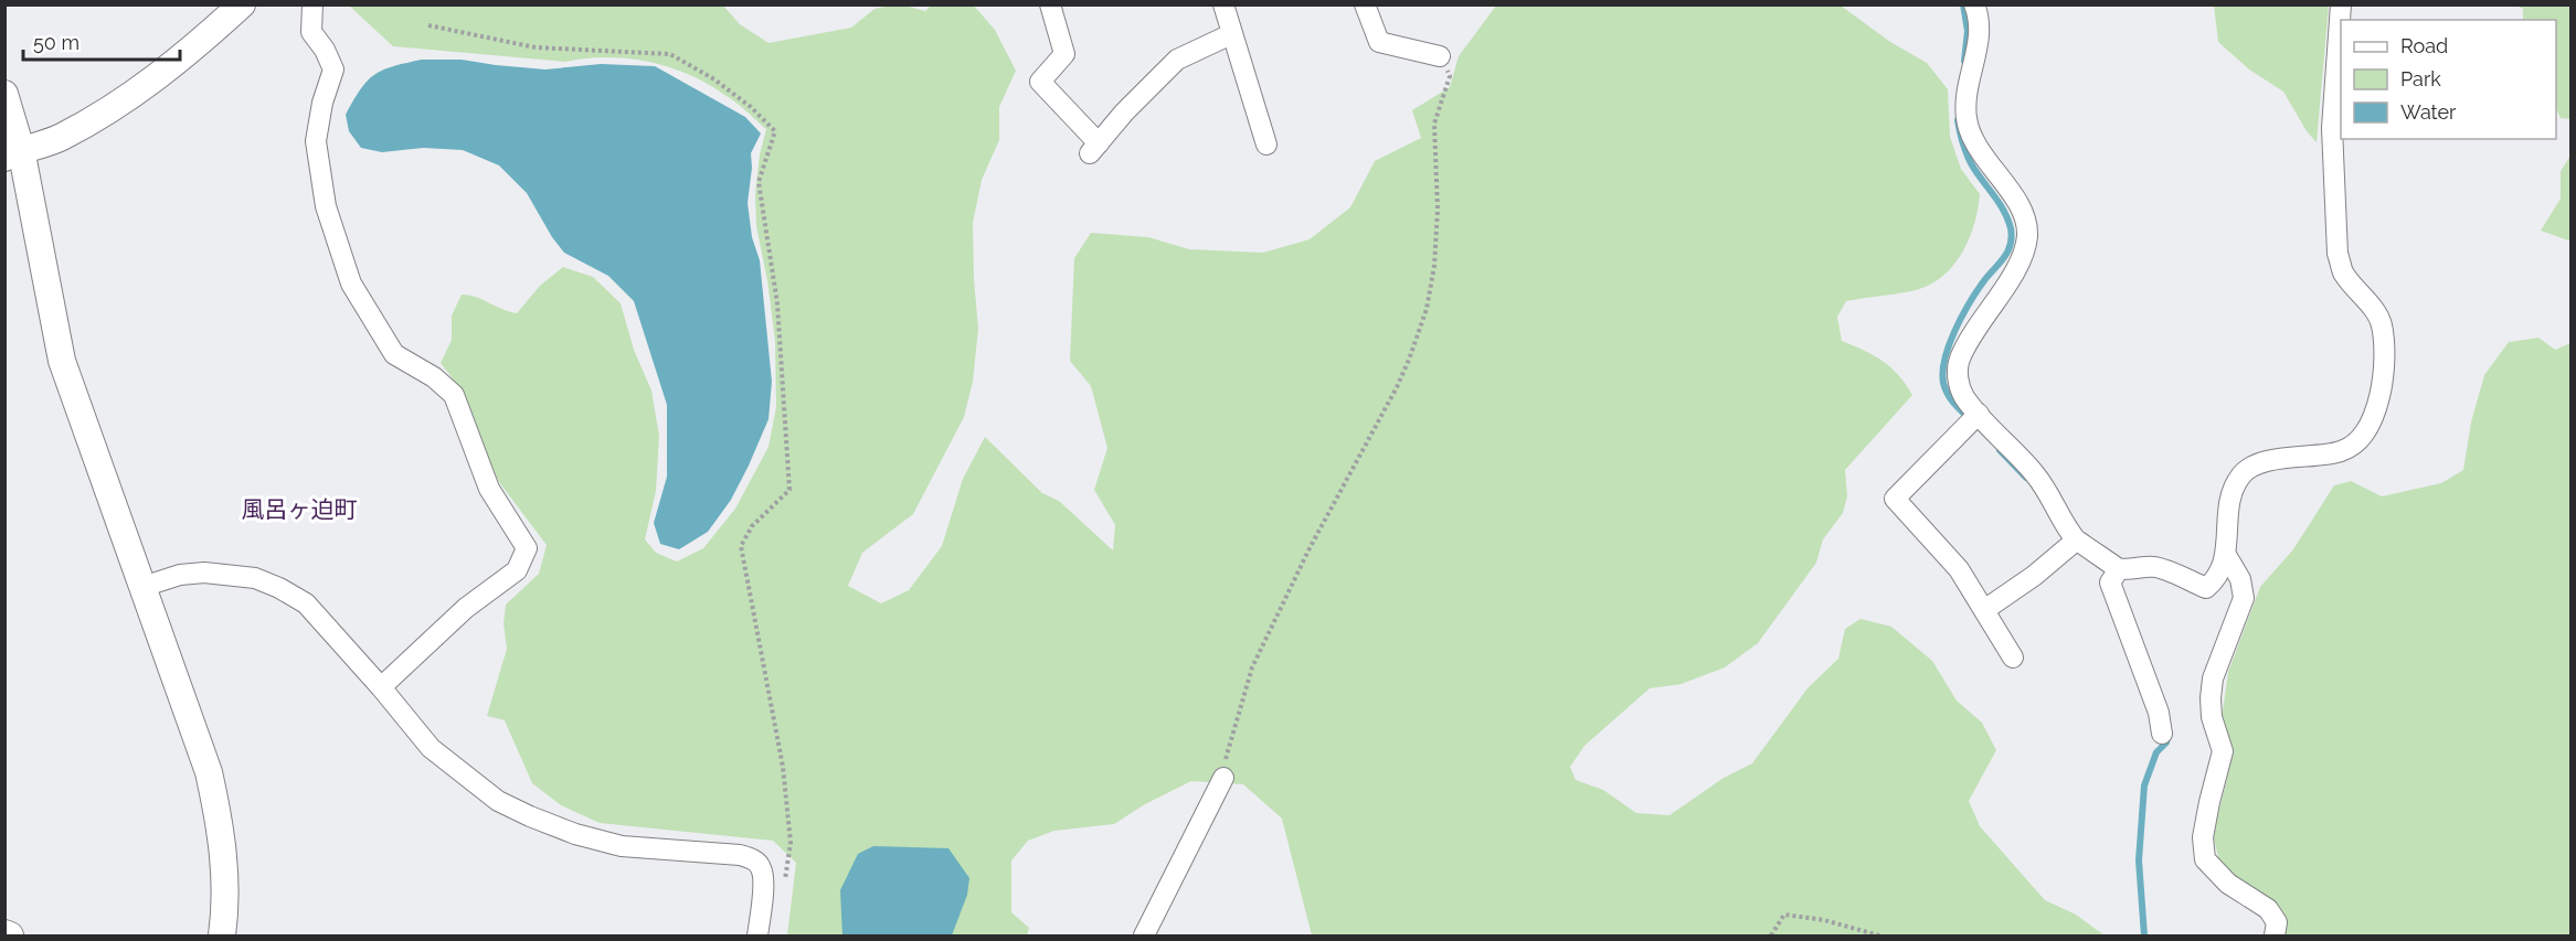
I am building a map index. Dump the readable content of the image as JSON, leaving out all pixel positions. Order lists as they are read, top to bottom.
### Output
{
  "districts": ["風呂ヶ迫町"],
  "legend": ["Road", "Park", "Water"],
  "scale_bar": "50 m"
}
